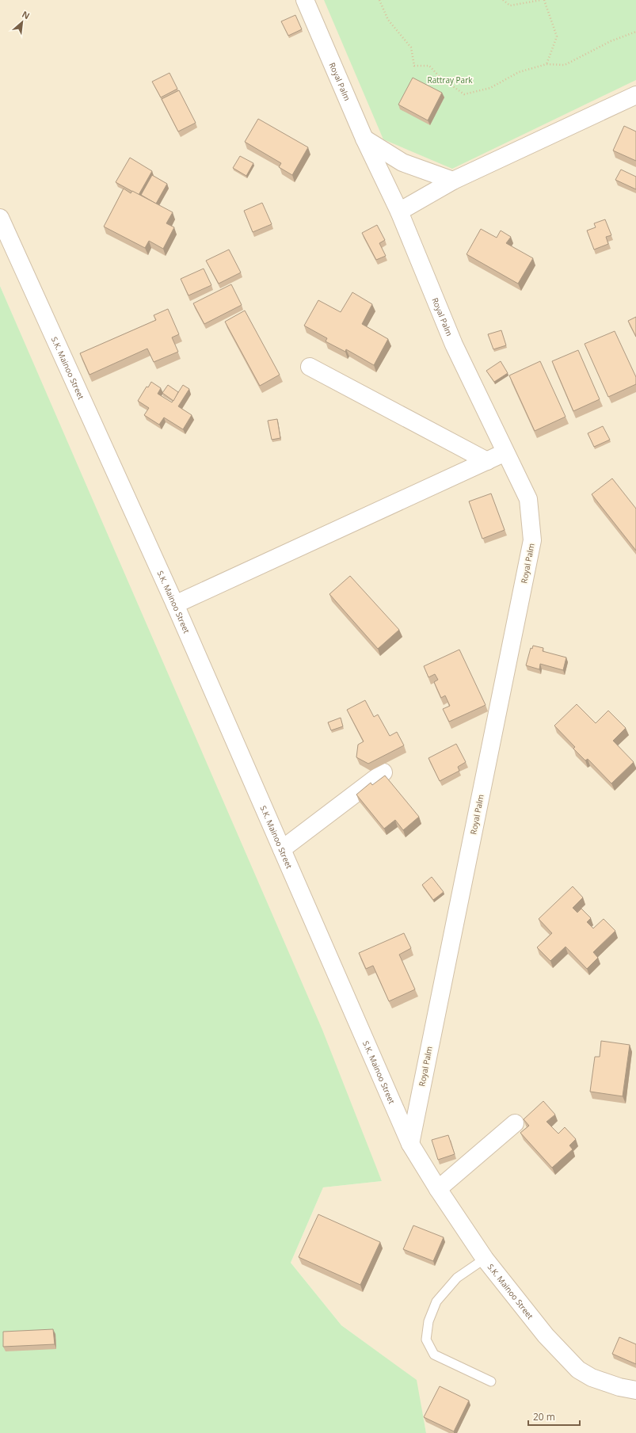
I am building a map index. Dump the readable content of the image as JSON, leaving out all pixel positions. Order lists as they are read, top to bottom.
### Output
{
  "streets": {
    "street": ["Royal Palm", "S.K. Mainoo Street"]
  },
  "crossings": [
    ["Royal Palm", "S.K. Mainoo Street"]
  ],
  "parks": ["Rattray Park"],
  "scale_bar": "20 m",
  "north": "top right"
}
